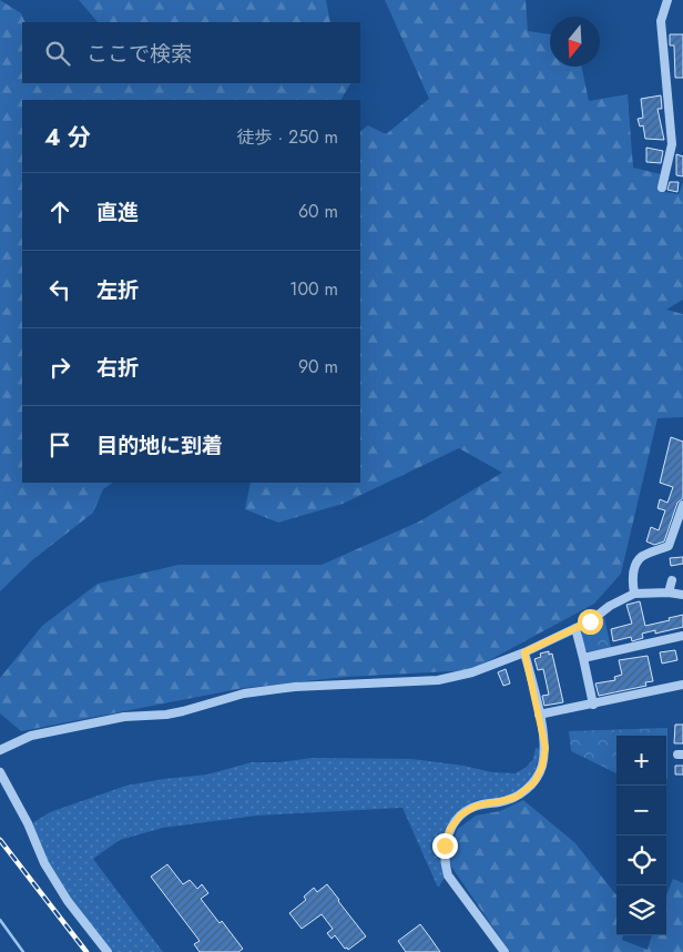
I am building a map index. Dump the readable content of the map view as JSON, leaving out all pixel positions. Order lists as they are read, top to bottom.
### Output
{
  "north": "bottom",
  "page": {
    "search": "ここで検索",
    "heading": ["4 分", "徒歩 · 250 m"],
    "list": [
      ["直進", "60 m"],
      ["左折", "100 m"],
      ["右折", "90 m"],
      "目的地に到着"
    ],
    "map_buttons": ["+", "−"]
  }
}
